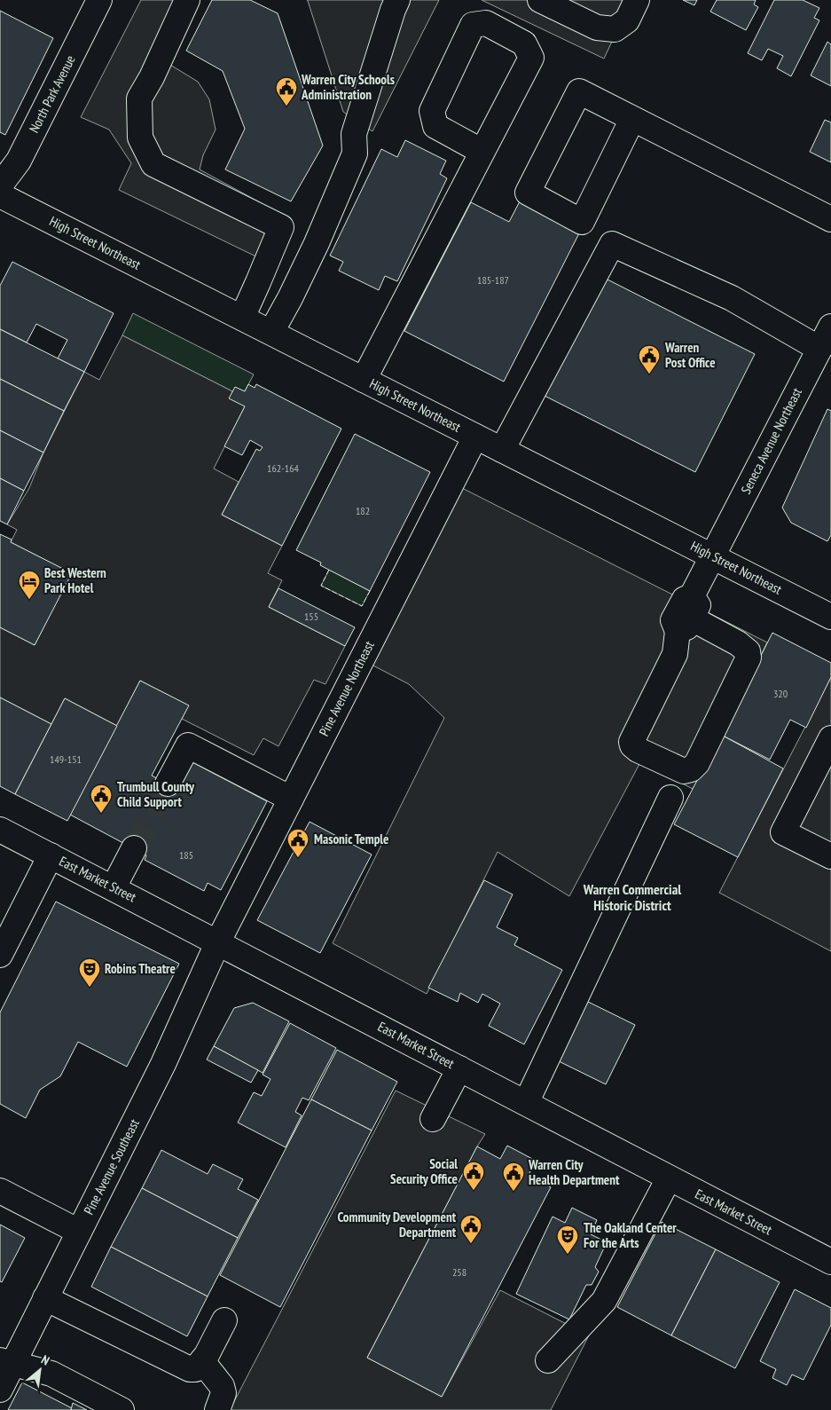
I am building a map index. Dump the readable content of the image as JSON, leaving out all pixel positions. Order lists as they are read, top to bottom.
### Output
{
  "streets": {
    "street": [
      "North Park Avenue",
      "High Street Northeast",
      "Seneca Avenue Northeast",
      "Pine Avenue Northeast",
      "East Market Street",
      "Pine Avenue Southeast"
    ]
  },
  "crossings": [
    ["High Street Northeast", "Seneca Avenue Northeast"],
    ["High Street Northeast", "Pine Avenue Northeast"],
    ["Pine Avenue Northeast", "East Market Street"],
    ["Pine Avenue Northeast", "Pine Avenue Southeast"],
    ["East Market Street", "Pine Avenue Southeast"]
  ],
  "districts": ["Warren Commercial Historic District"],
  "places": {
    "public building": [
      "Warren City Schools Administration",
      "Warren Post Office",
      "Trumbull County Child Support",
      "Masonic Temple",
      "Social Security Office",
      "Warren City Health Department",
      "Community Development Department"
    ],
    "hotel": ["Best Western Park Hotel"],
    "theatre": ["Robins Theatre", "The Oakland Center For the Arts"]
  },
  "house_numbers": [
    "185-187",
    "162-164",
    "182",
    "155",
    "320",
    "149-151",
    "185",
    "258"
  ],
  "north": "top right"
}
